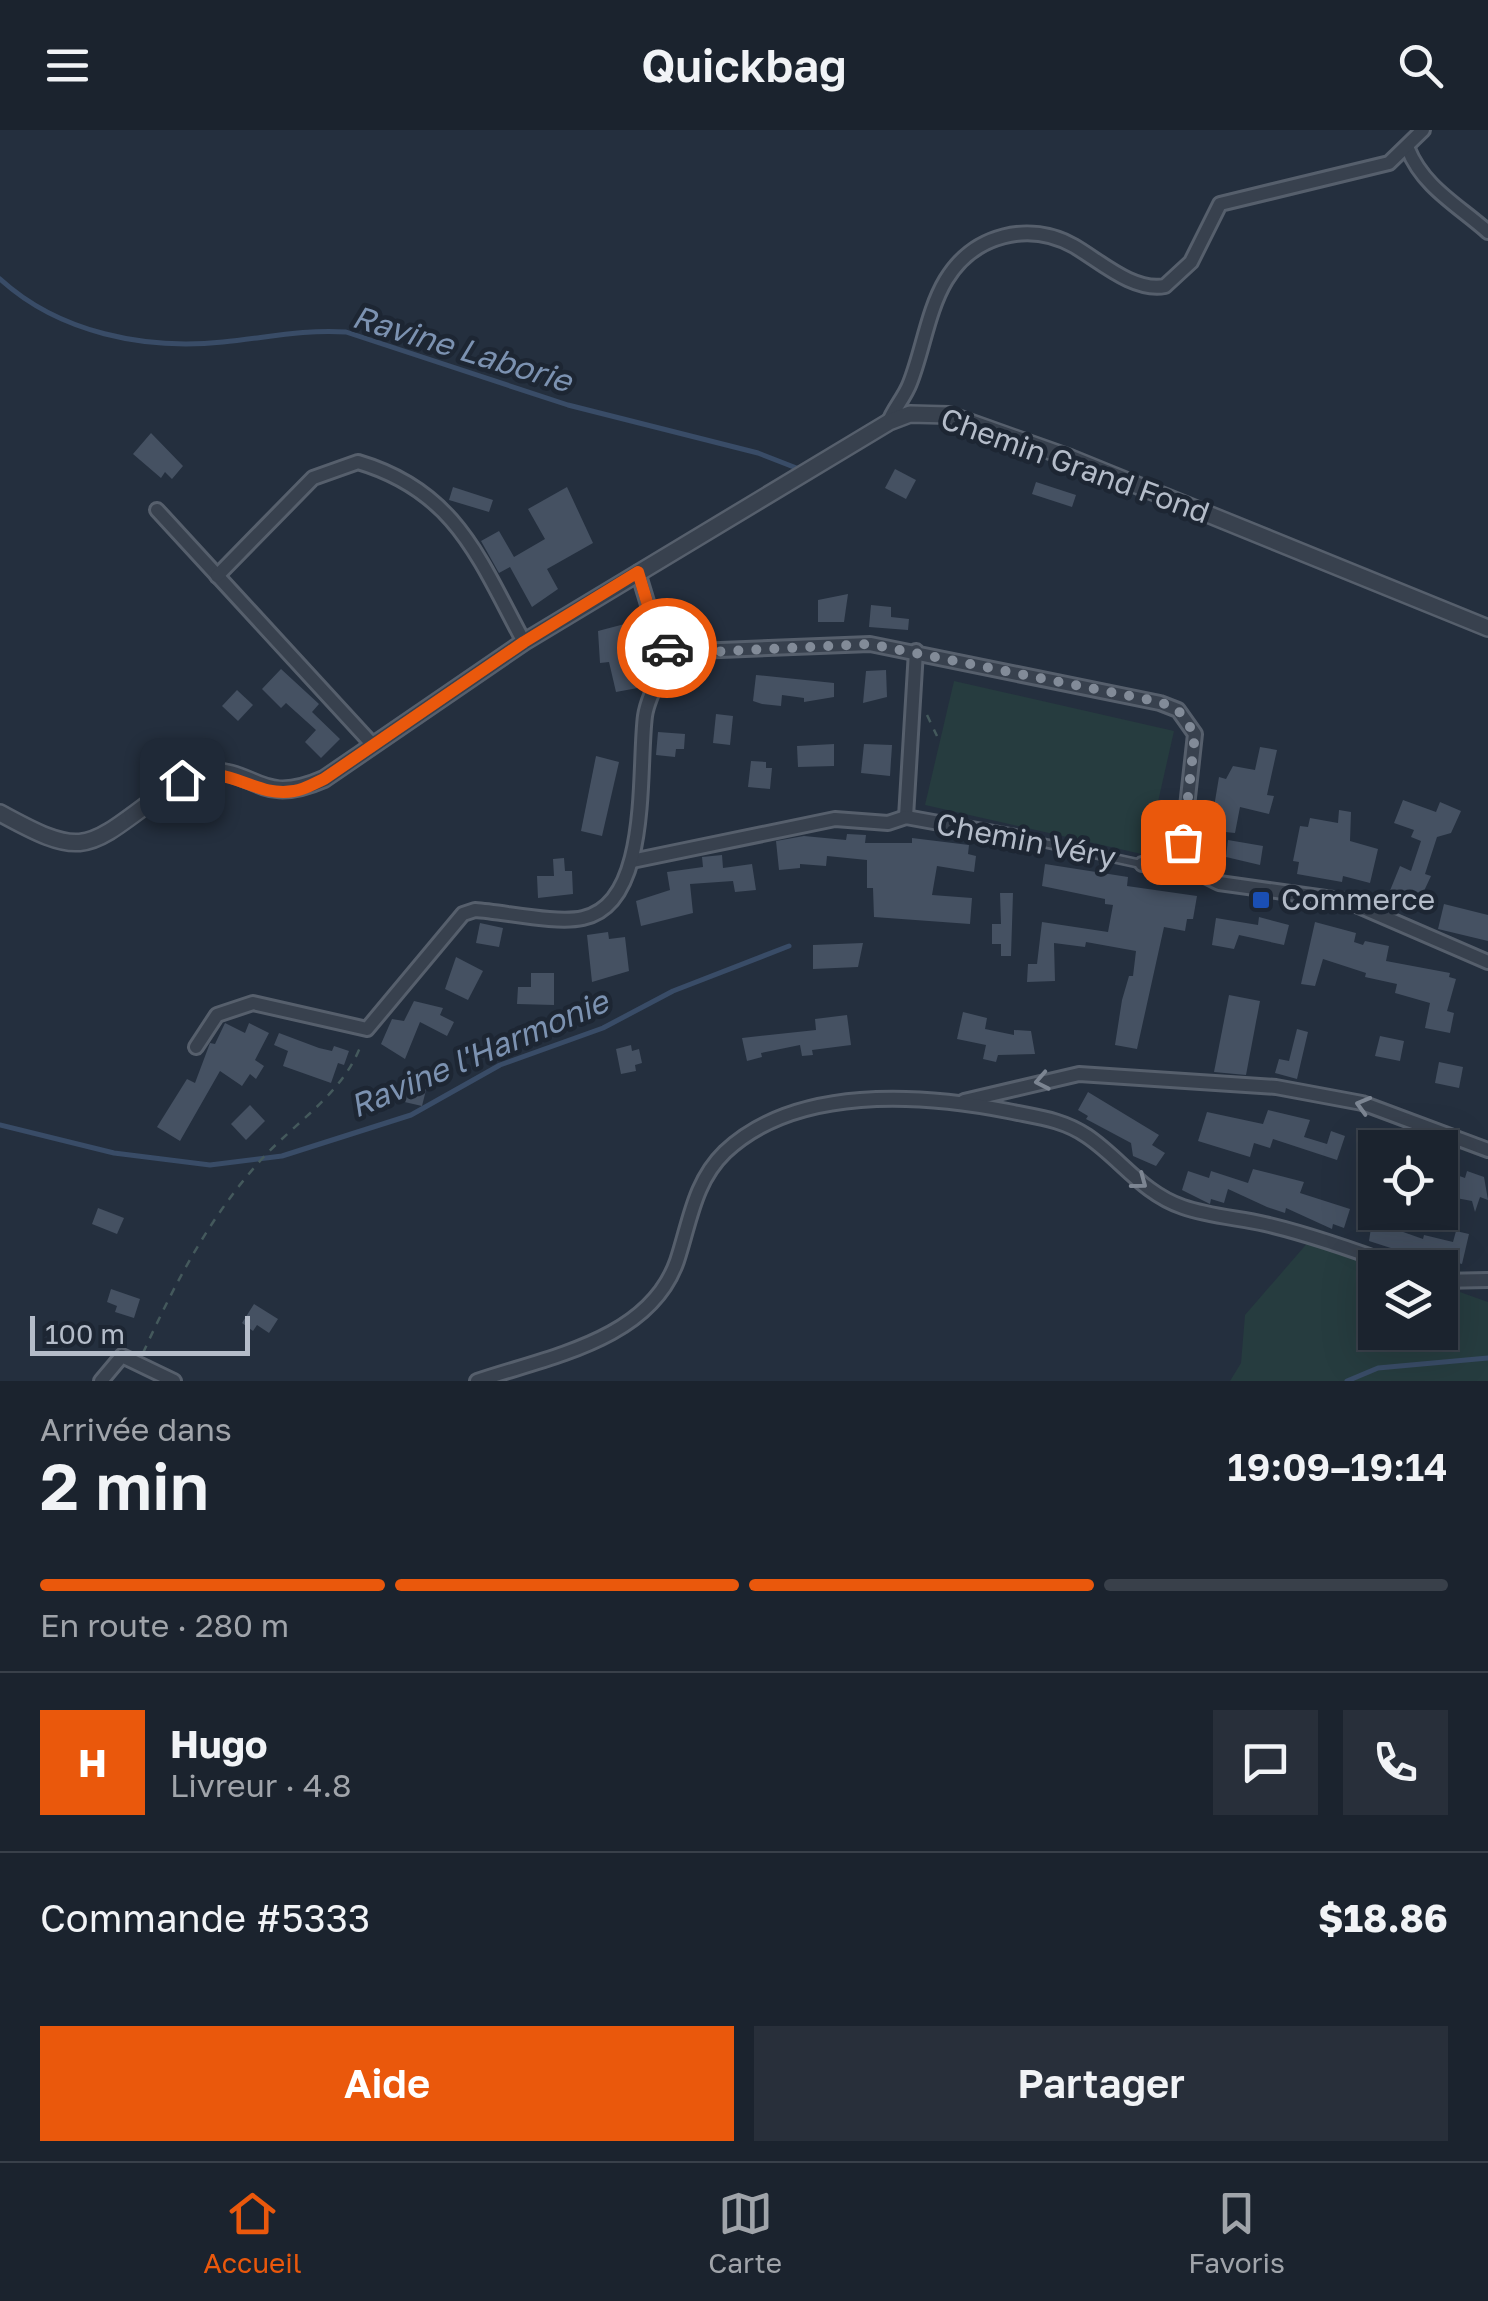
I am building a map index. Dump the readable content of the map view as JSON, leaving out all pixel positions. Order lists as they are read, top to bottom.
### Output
{
  "streets": {
    "street": ["Chemin Grand Fond", "Chemin Véry"]
  },
  "water": ["Ravine Laborie", "Ravine l'Harmonie"],
  "places": {
    "transit": ["Commerce"]
  },
  "scale_bar": "100 m",
  "page": {
    "header": "Quickbag",
    "scale": "100 m",
    "heading": ["2 min", "Arrivée dans", "19:09–19:14"],
    "panel": [
      "Hugo",
      "Livreur · 4.8",
      "Commande #5333",
      "$18.86"
    ],
    "bar": "En route · 280 m",
    "round": "H",
    "buttons": ["Aide", "Partager"],
    "tabs": ["Accueil", "Carte", "Favoris"]
  }
}
